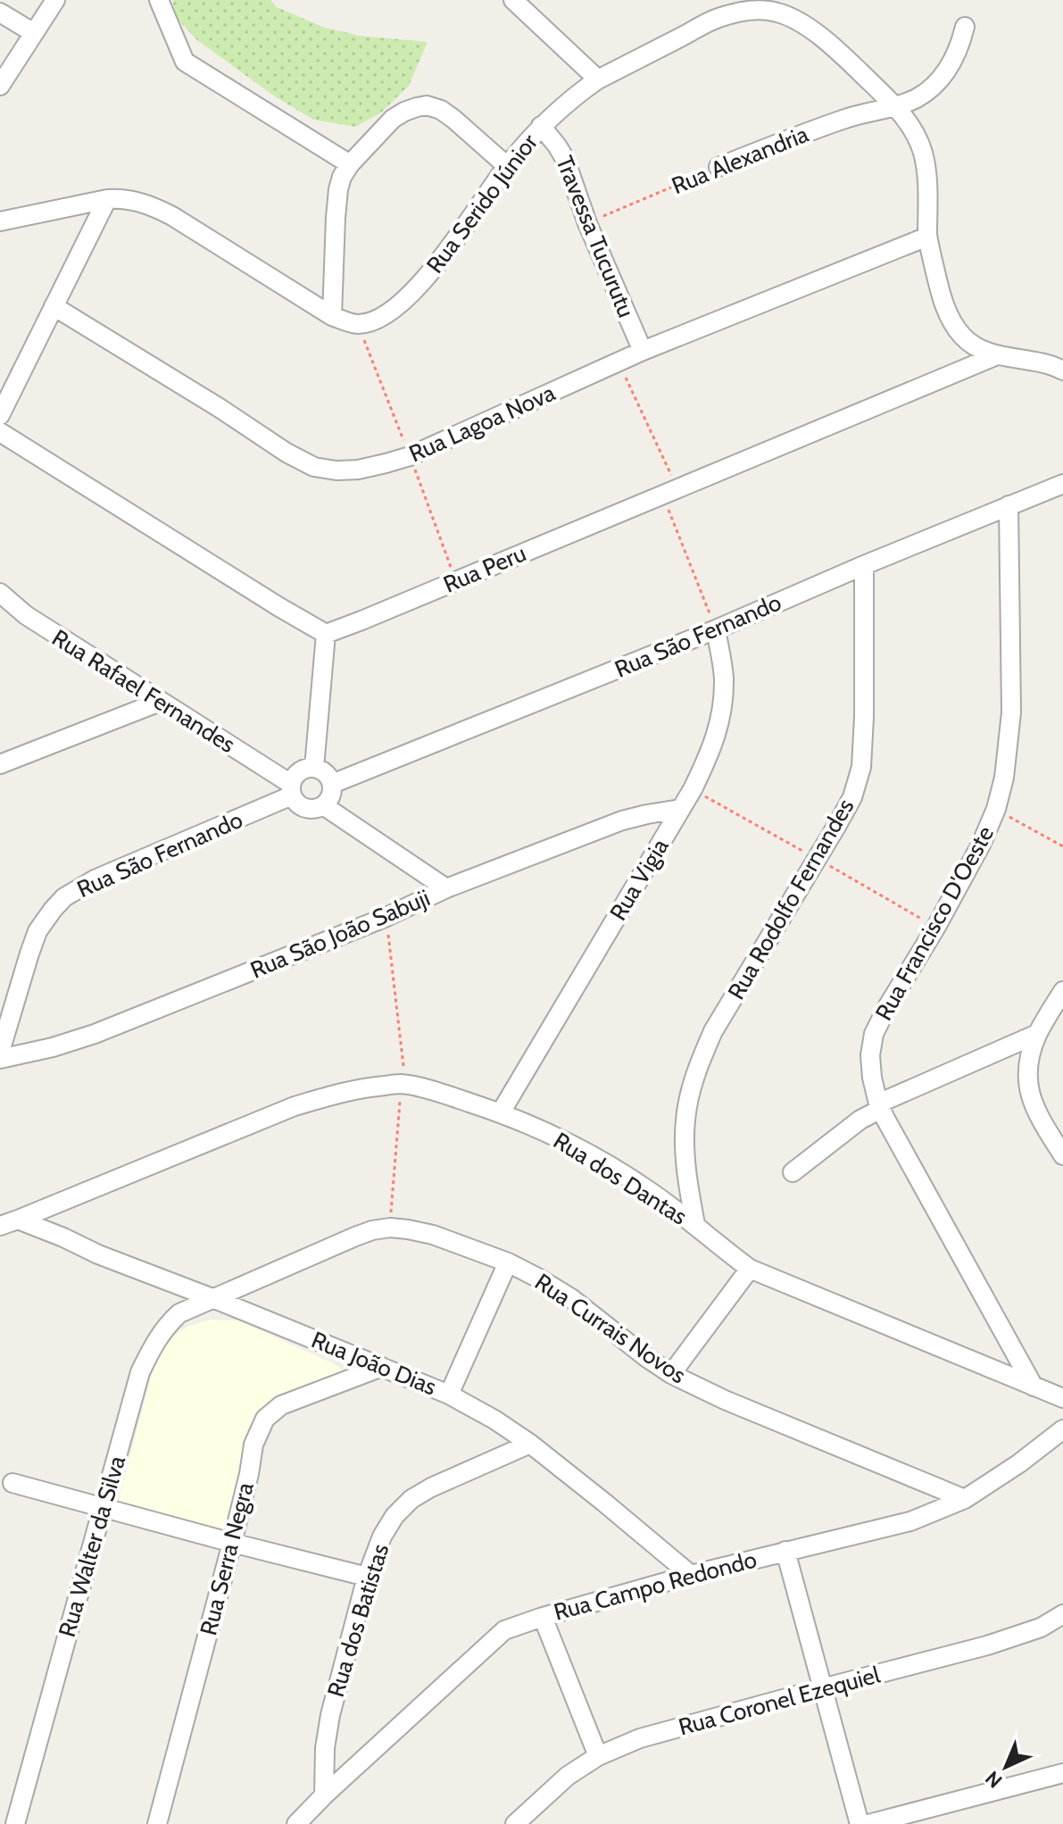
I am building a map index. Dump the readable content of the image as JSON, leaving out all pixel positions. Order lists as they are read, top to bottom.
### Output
{
  "streets": {
    "street": [
      "Rua Alexandria",
      "Rua Serido Júnior",
      "Travessa Tucurutu",
      "Rua Lagoa Nova",
      "Rua Peru",
      "Rua São Fernando",
      "Rua Rafael Fernandes",
      "Rua Vigia",
      "Rua Rodolfo Fernandes",
      "Rua Francisco D'Oeste",
      "Rua São João Sabuji",
      "Rua dos Dantas",
      "Rua Currais Novos",
      "Rua João Dias",
      "Rua Walter da Silva",
      "Rua Serra Negra",
      "Rua Campo Redondo",
      "Rua dos Batistas",
      "Rua Coronel Ezequiel"
    ]
  },
  "crossings": [
    ["Rua Alexandria", "Rua Serido Júnior"],
    ["Rua Alexandria", "Travessa Tucurutu"],
    ["Rua Serido Júnior", "Travessa Tucurutu"],
    ["Rua Serido Júnior", "Rua Lagoa Nova"],
    ["Rua Serido Júnior", "Rua Peru"],
    ["Travessa Tucurutu", "Rua Lagoa Nova"],
    ["Rua São Fernando", "Rua Rafael Fernandes"],
    ["Rua São Fernando", "Rua Vigia"],
    ["Rua São Fernando", "Rua Rodolfo Fernandes"],
    ["Rua São Fernando", "Rua Francisco D'Oeste"],
    ["Rua Vigia", "Rua São João Sabuji"],
    ["Rua Vigia", "Rua dos Dantas"],
    ["Rua Rodolfo Fernandes", "Rua dos Dantas"],
    ["Rua Francisco D'Oeste", "Rua dos Dantas"],
    ["Rua dos Dantas", "Rua João Dias"],
    ["Rua Currais Novos", "Rua João Dias"],
    ["Rua Currais Novos", "Rua Walter da Silva"],
    ["Rua Currais Novos", "Rua Campo Redondo"],
    ["Rua João Dias", "Rua Walter da Silva"],
    ["Rua João Dias", "Rua Serra Negra"],
    ["Rua João Dias", "Rua Campo Redondo"],
    ["Rua João Dias", "Rua dos Batistas"],
    ["Rua Campo Redondo", "Rua dos Batistas"]
  ],
  "north": "bottom left"
}
